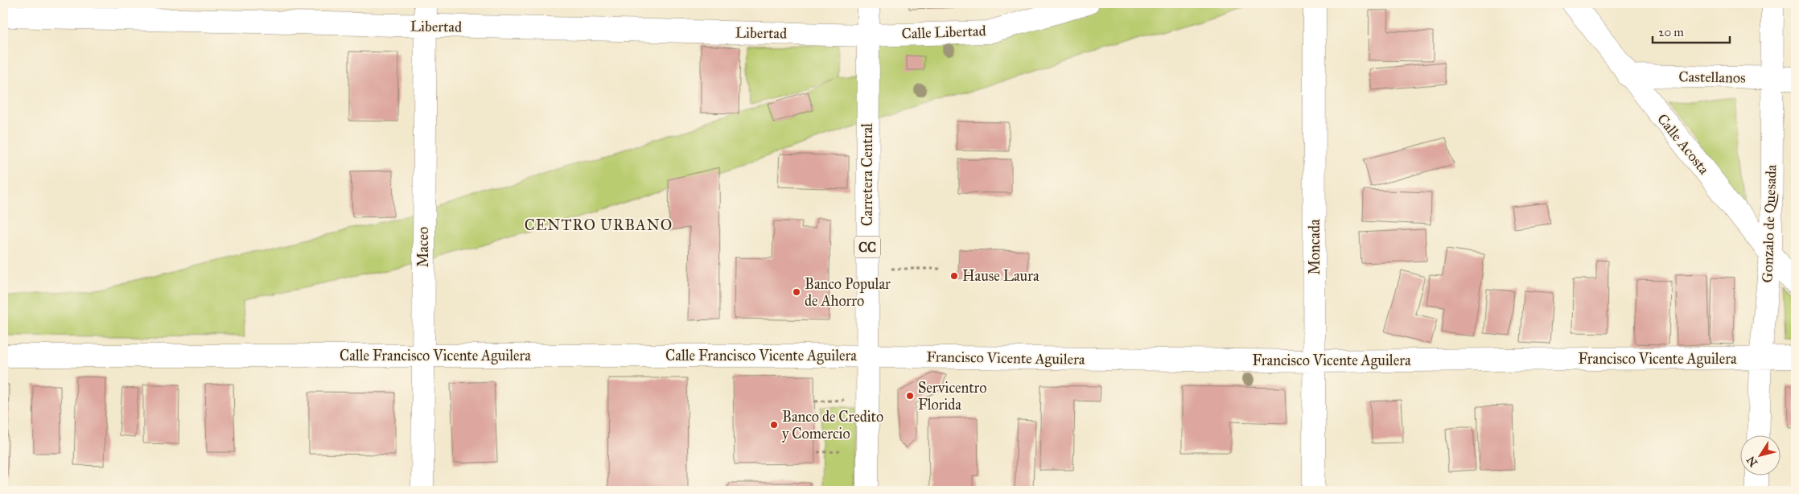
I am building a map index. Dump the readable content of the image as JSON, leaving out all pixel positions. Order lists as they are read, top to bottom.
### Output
{
  "streets": {
    "main road": [
      "Libertad",
      "Calle Libertad",
      "Castellanos",
      "Calle Acosta",
      "Carretera Central",
      "Gonzalo de Quesada",
      "Maceo",
      "CC",
      "Moncada",
      "Calle Francisco Vicente Aguilera",
      "Francisco Vicente Aguilera"
    ]
  },
  "crossings": [
    ["Libertad", "Calle Libertad"],
    ["Libertad", "Carretera Central"],
    ["Libertad", "Maceo"],
    ["Calle Libertad", "Carretera Central"],
    ["Castellanos", "Calle Acosta"],
    ["Castellanos", "Gonzalo de Quesada"],
    ["Calle Acosta", "Gonzalo de Quesada"],
    ["Carretera Central", "Calle Francisco Vicente Aguilera"],
    ["Carretera Central", "Francisco Vicente Aguilera"],
    ["Gonzalo de Quesada", "Francisco Vicente Aguilera"],
    ["Maceo", "Calle Francisco Vicente Aguilera"],
    ["Moncada", "Francisco Vicente Aguilera"],
    ["Calle Francisco Vicente Aguilera", "Francisco Vicente Aguilera"]
  ],
  "districts": ["CENTRO URBANO"],
  "places": [
    "Hause Laura",
    "Banco Popular de Ahorro",
    "Servicentro Florida",
    "Banco de Credito y Comercio"
  ],
  "scale_bar": "20 m",
  "north": "bottom left"
}
